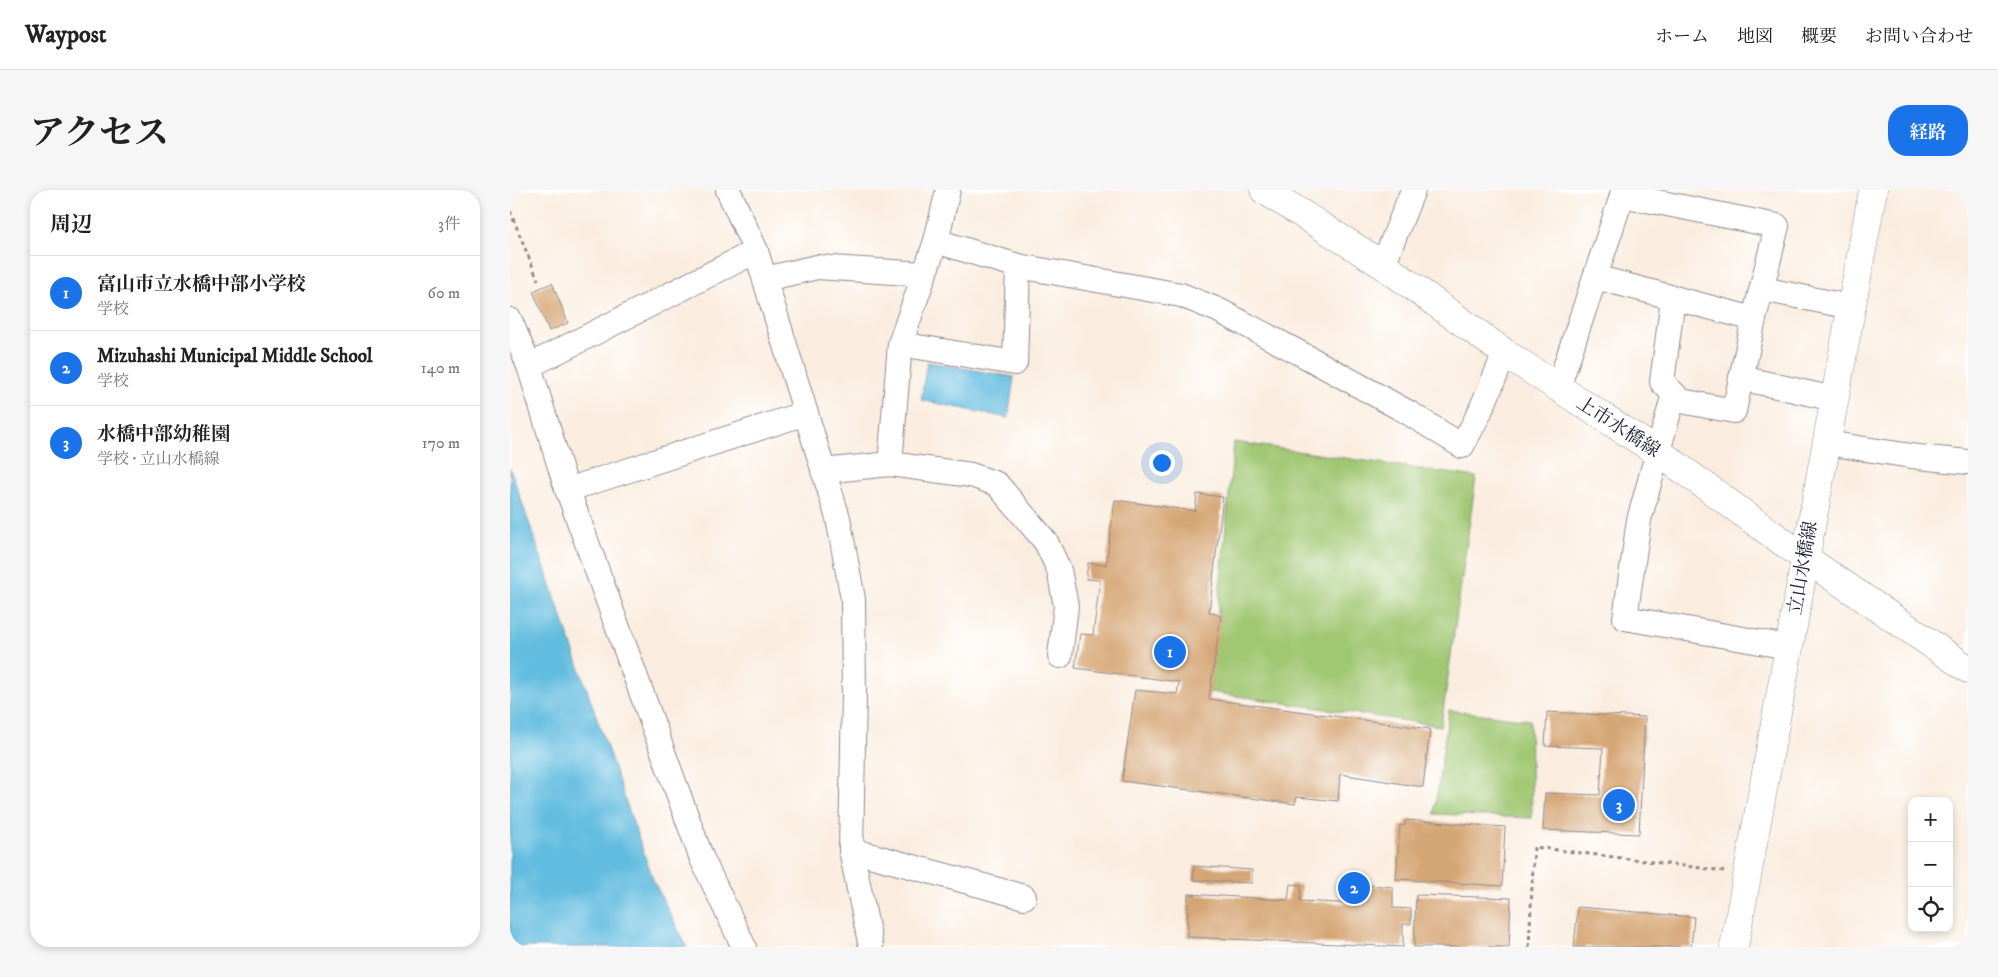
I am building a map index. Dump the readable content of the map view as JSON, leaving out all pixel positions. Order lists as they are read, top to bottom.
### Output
{
  "streets": {
    "main road": ["上市水橋線", "立山水橋線"]
  },
  "crossings": [
    ["上市水橋線", "立山水橋線"]
  ],
  "page": {
    "header": "Waypost",
    "nav": [
      "ホーム",
      "地図",
      "概要",
      "お問い合わせ"
    ],
    "title": "アクセス",
    "buttons": "経路",
    "heading": ["周辺", "3件"],
    "list": [
      {
        "mark": "1",
        "name": "富山市立水橋中部小学校",
        "note": "学校",
        "value": "60 m"
      },
      {
        "mark": "2",
        "name": "Mizuhashi Municipal Middle School",
        "note": "学校",
        "value": "140 m"
      },
      {
        "mark": "3",
        "name": "水橋中部幼稚園",
        "note": "学校 · 立山水橋線",
        "value": "170 m"
      }
    ],
    "pins": ["1", "3", "2"],
    "map_buttons": ["+", "−"]
  }
}
